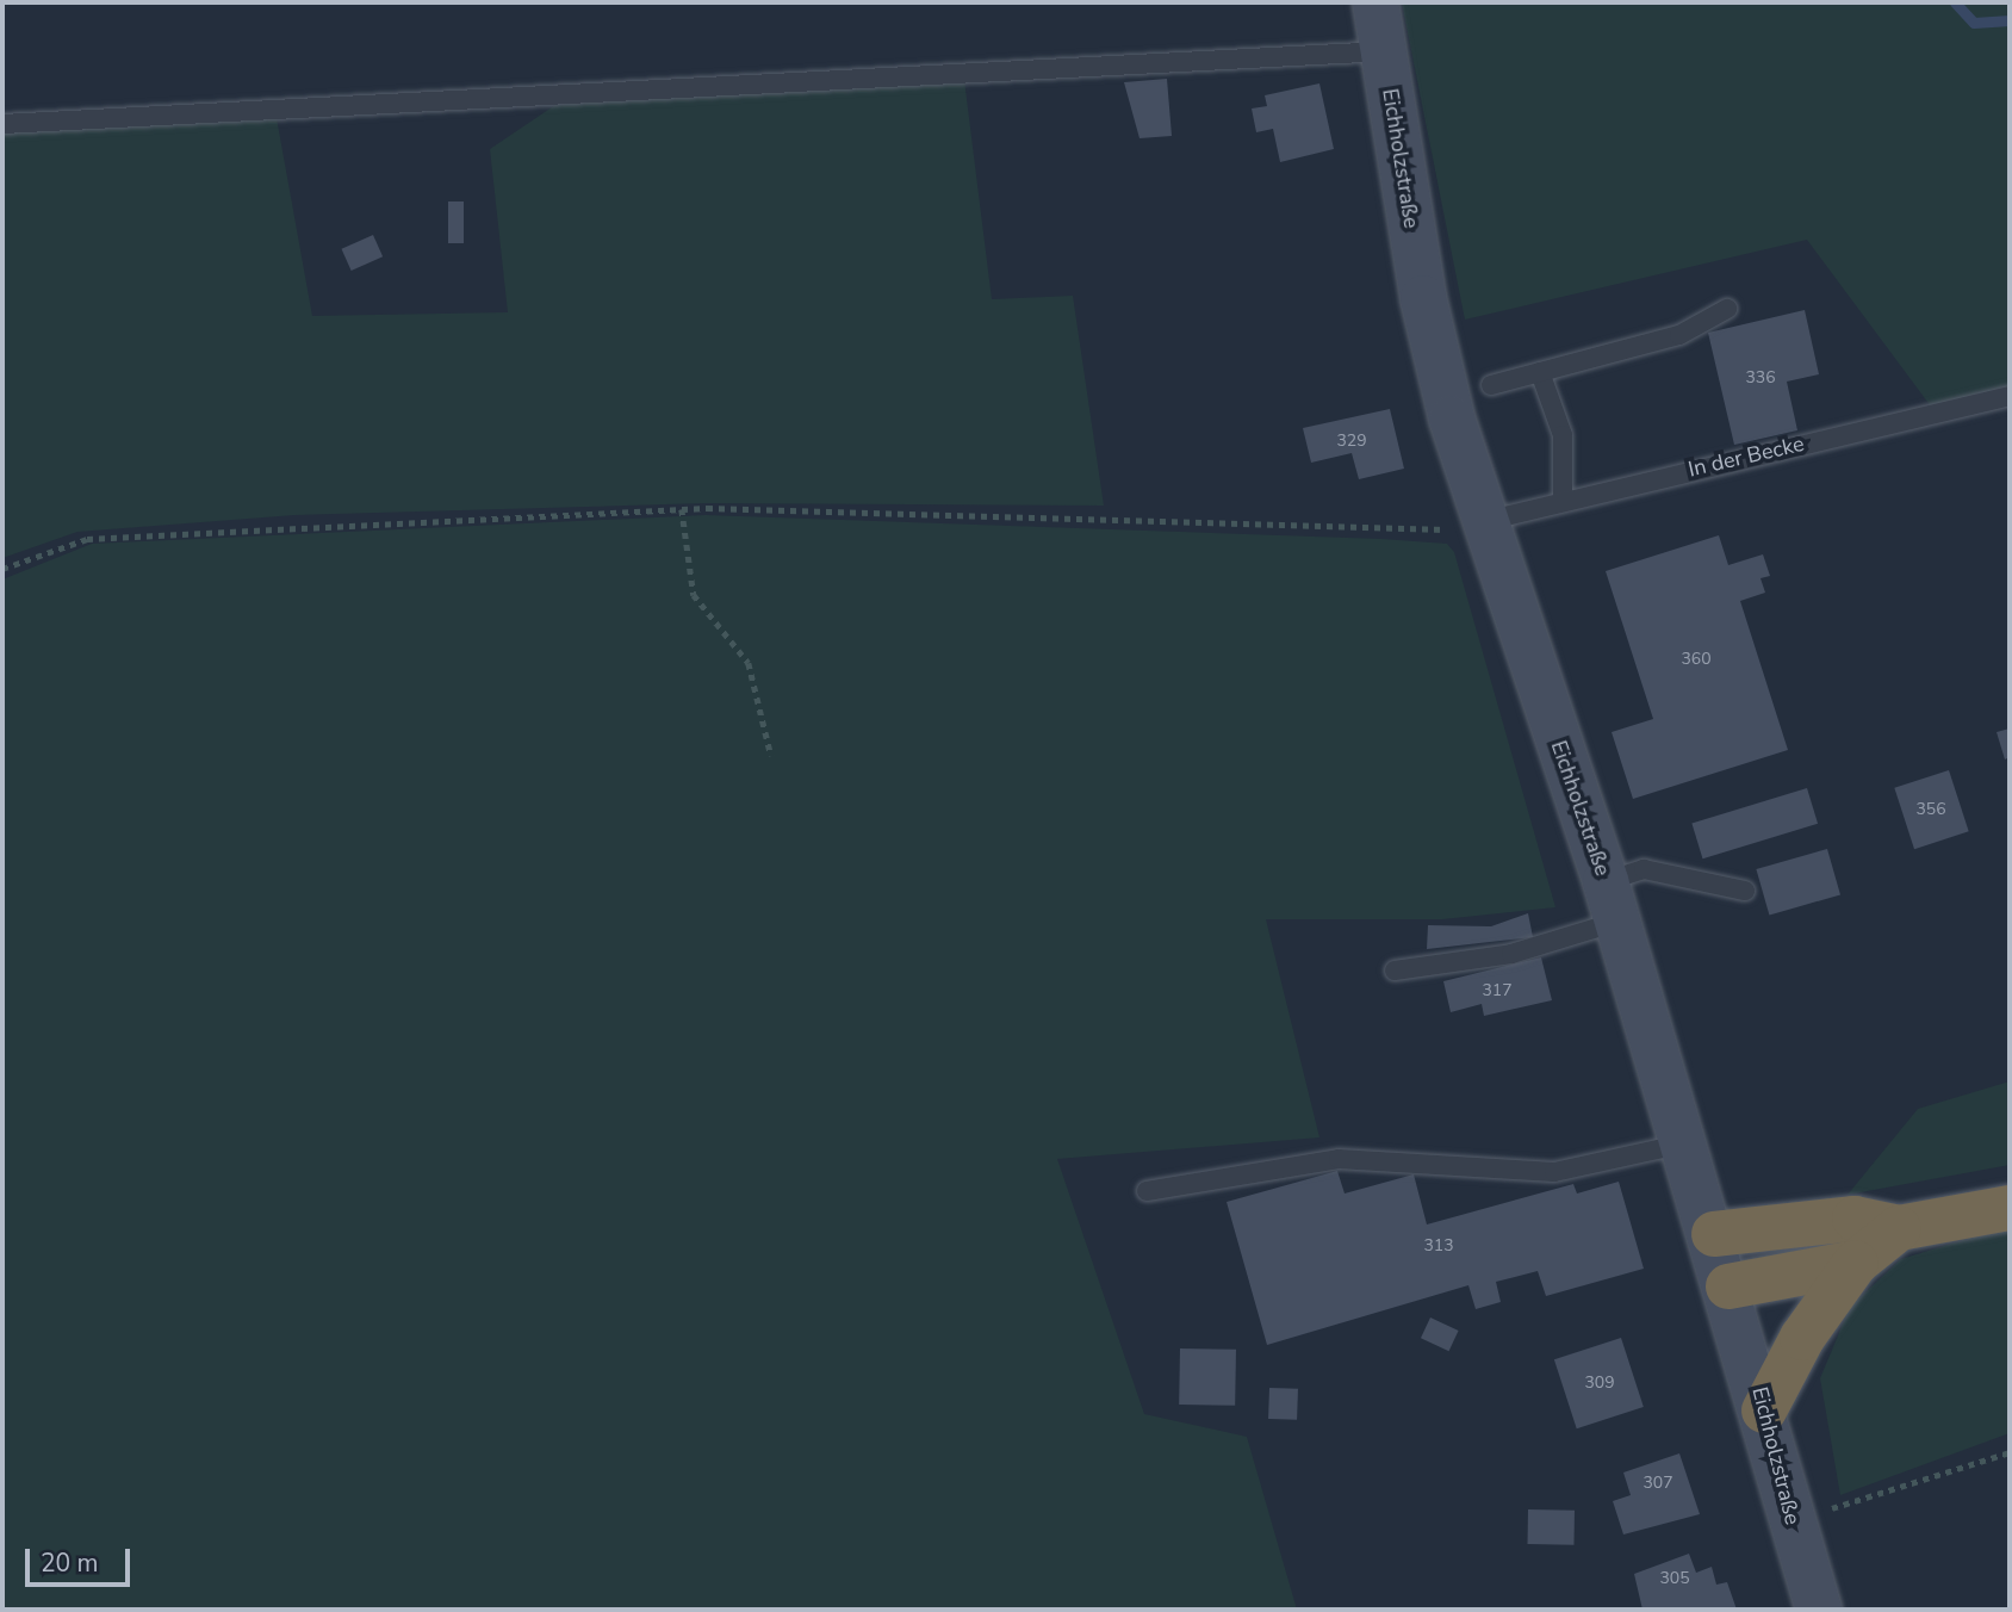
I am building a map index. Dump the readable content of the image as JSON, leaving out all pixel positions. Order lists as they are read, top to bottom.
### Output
{
  "streets": {
    "main road": ["Eichholzstraße"],
    "lane": ["In der Becke"]
  },
  "crossings": [
    ["Eichholzstraße", "In der Becke"]
  ],
  "house_numbers": [
    "336",
    "329",
    "360",
    "356",
    "317",
    "313",
    "309",
    "307",
    "305"
  ],
  "scale_bar": "20 m"
}
